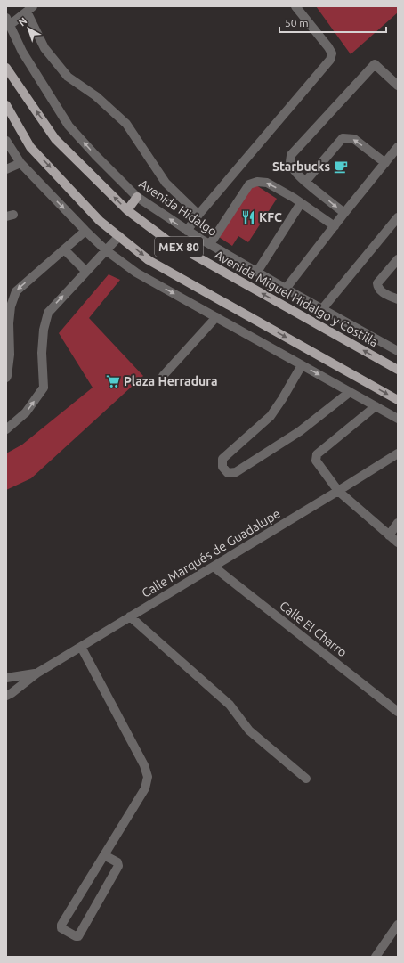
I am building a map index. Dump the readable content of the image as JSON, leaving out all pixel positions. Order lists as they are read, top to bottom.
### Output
{
  "streets": {
    "main road": ["MEX 80", "Avenida Miguel Hidalgo y Costilla"],
    "street": ["Avenida Hidalgo", "Calle Marqués de Guadalupe", "Calle El Charro"]
  },
  "crossings": [
    ["Calle Marqués de Guadalupe", "Calle El Charro"]
  ],
  "places": {
    "cafe": ["Starbucks"],
    "restaurant": ["KFC"],
    "supermarket": ["Plaza Herradura"]
  },
  "scale_bar": "50 m",
  "north": "top left"
}
